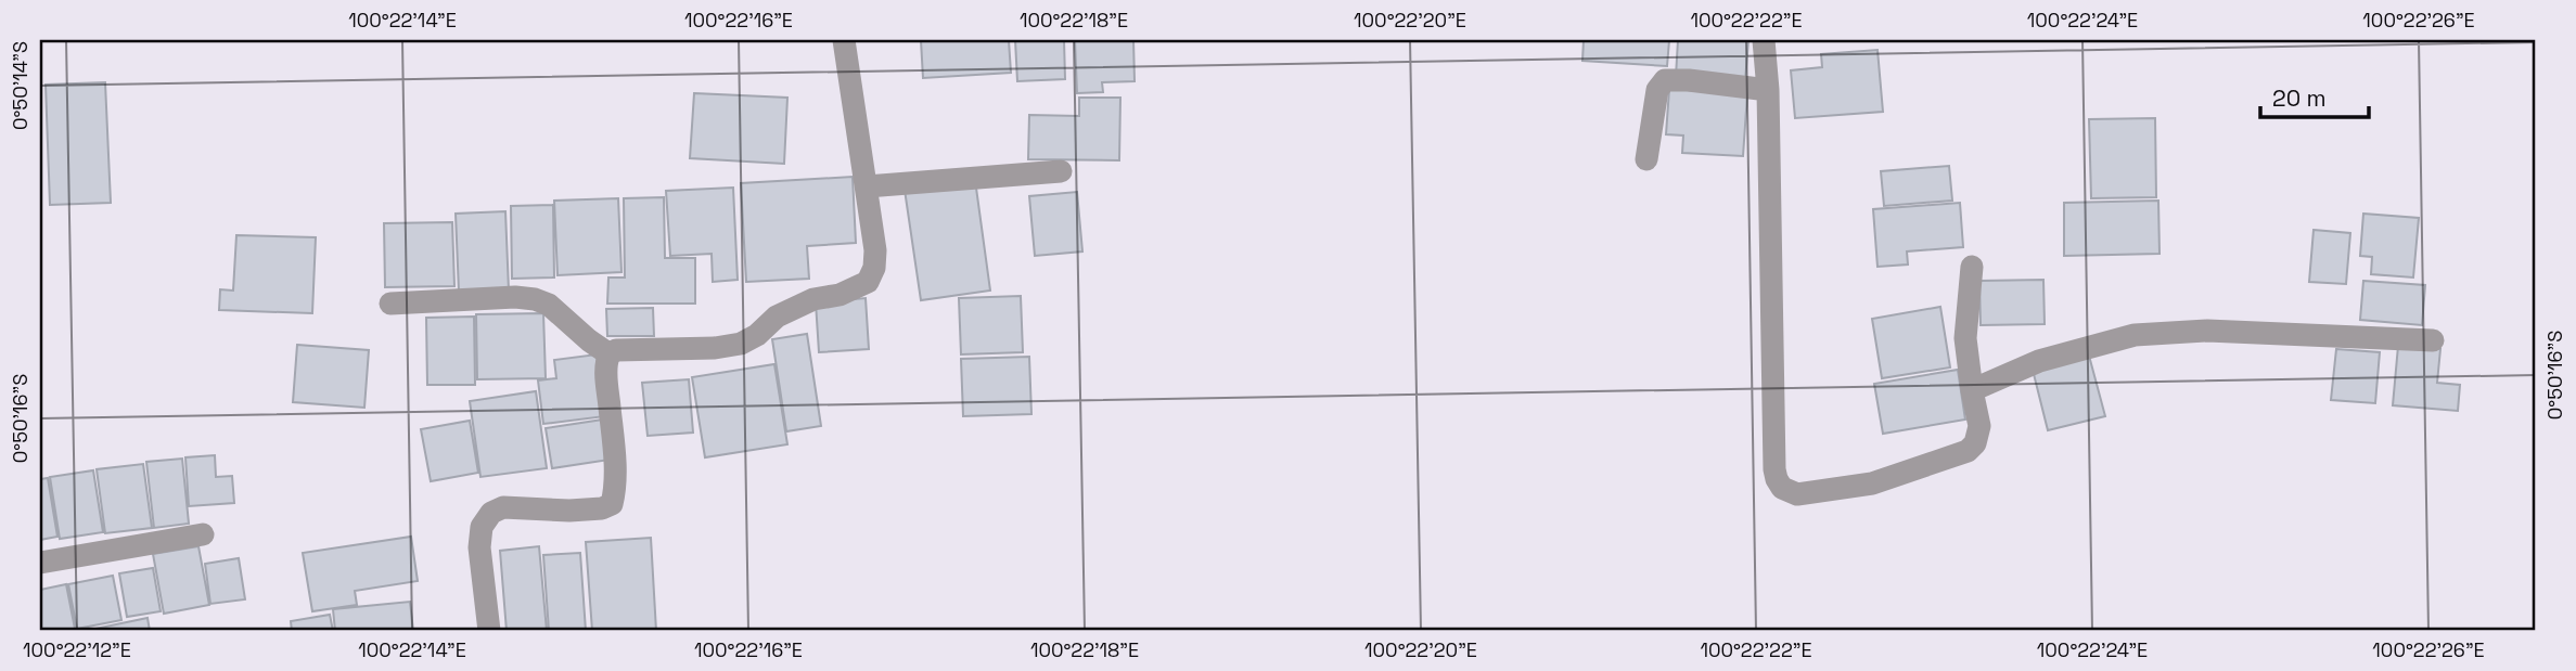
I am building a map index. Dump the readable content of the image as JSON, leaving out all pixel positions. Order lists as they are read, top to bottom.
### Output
{
  "scale_bar": "20 m",
  "coordinates": [
    "100°22'14\"E",
    "100°22'16\"E",
    "100°22'18\"E",
    "100°22'20\"E",
    "100°22'22\"E",
    "100°22'24\"E",
    "100°22'26\"E",
    "0°50'14\"S",
    "0°50'16\"S",
    "100°22'12\"E"
  ]
}
